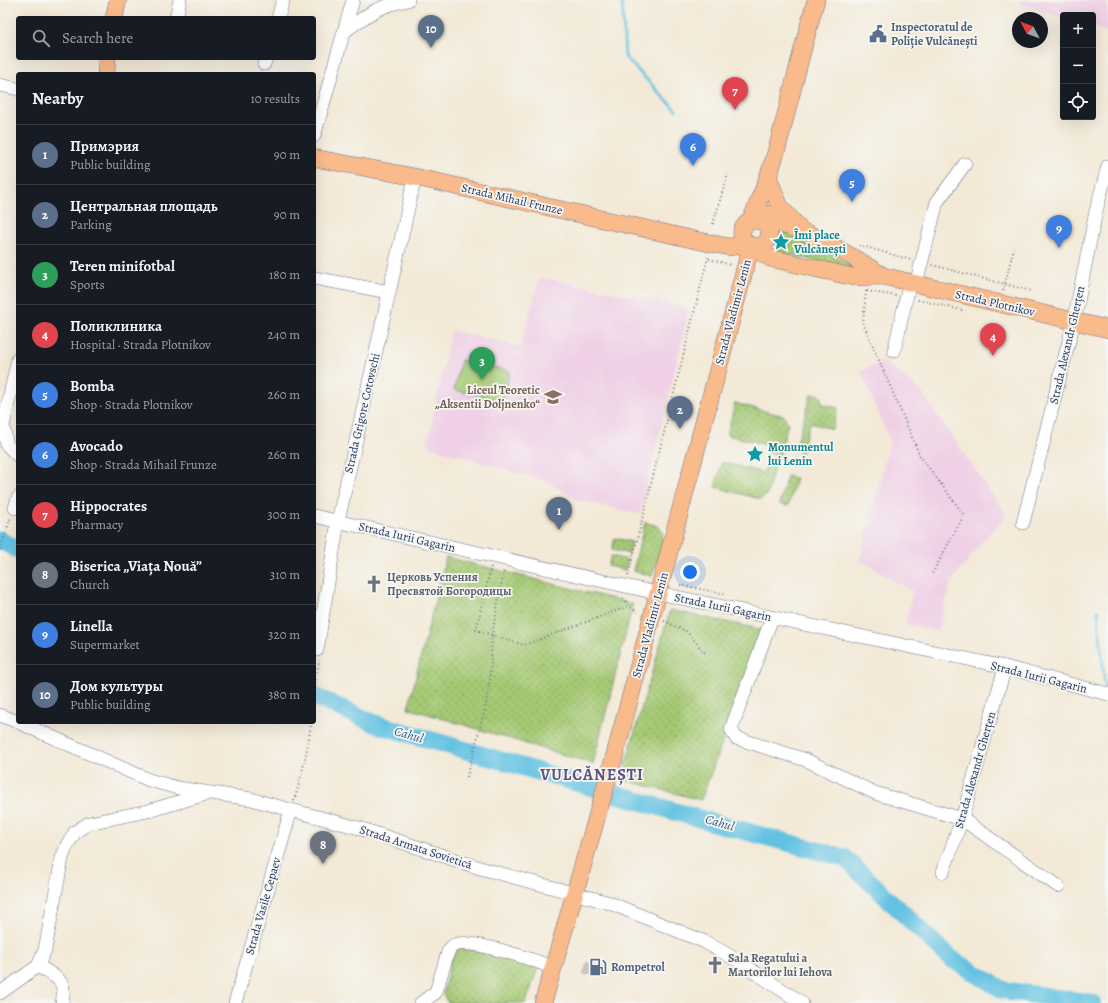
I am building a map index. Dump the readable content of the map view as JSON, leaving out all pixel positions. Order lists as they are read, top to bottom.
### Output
{
  "streets": {
    "main road": ["Strada Mihail Frunze", "Strada Plotnikov", "Strada Vladimir Lenin"],
    "street": [
      "Strada Alexandr Gherțen",
      "Strada Grigore Cotovschi",
      "Strada Iurii Gagarin",
      "Strada Armata Sovietică",
      "Strada Vasile Cepaev"
    ]
  },
  "crossings": [
    ["Strada Mihail Frunze", "Strada Plotnikov"],
    ["Strada Mihail Frunze", "Strada Vladimir Lenin"],
    ["Strada Mihail Frunze", "Strada Grigore Cotovschi"],
    ["Strada Plotnikov", "Strada Vladimir Lenin"],
    ["Strada Plotnikov", "Strada Alexandr Gherțen"],
    ["Strada Vladimir Lenin", "Strada Iurii Gagarin"],
    ["Strada Vladimir Lenin", "Strada Armata Sovietică"],
    ["Strada Alexandr Gherțen", "Strada Iurii Gagarin"],
    ["Strada Grigore Cotovschi", "Strada Iurii Gagarin"],
    ["Strada Armata Sovietică", "Strada Vasile Cepaev"]
  ],
  "districts": ["VULCĂNEȘTI"],
  "water": ["Cahul"],
  "places": {
    "public building": ["Inspectoratul de Poliție Vulcănești"],
    "place": ["Îmi place Vulcănești", "Monumentul lui Lenin"],
    "school or university": ["Liceul Teoretic „Aksentii Doljnenko“"],
    "church": ["Церковь Успения Пресвятой Богородицы", "Sala Regatului a Martorilor lui Iehova"],
    "fuel station": ["Rompetrol"]
  },
  "north": "top left",
  "page": {
    "map_buttons": ["+", "−"],
    "pins": [
      "10",
      "7",
      "6",
      "5",
      "9",
      "4",
      "3",
      "2",
      "1",
      "8"
    ],
    "search": "Search here",
    "heading": ["Nearby", "10 results"],
    "list": [
      {
        "mark": "1",
        "name": "Примэрия",
        "note": "Public building",
        "value": "90 m"
      },
      {
        "mark": "2",
        "name": "Центральная площадь",
        "note": "Parking",
        "value": "90 m"
      },
      {
        "mark": "3",
        "name": "Teren minifotbal",
        "note": "Sports",
        "value": "180 m"
      },
      {
        "mark": "4",
        "name": "Поликлиника",
        "note": "Hospital · Strada Plotnikov",
        "value": "240 m"
      },
      {
        "mark": "5",
        "name": "Bomba",
        "note": "Shop · Strada Plotnikov",
        "value": "260 m"
      },
      {
        "mark": "6",
        "name": "Avocado",
        "note": "Shop · Strada Mihail Frunze",
        "value": "260 m"
      },
      {
        "mark": "7",
        "name": "Hippocrates",
        "note": "Pharmacy",
        "value": "300 m"
      },
      {
        "mark": "8",
        "name": "Biserica „Viața Nouă”",
        "note": "Church",
        "value": "310 m"
      },
      {
        "mark": "9",
        "name": "Linella",
        "note": "Supermarket",
        "value": "320 m"
      },
      {
        "mark": "10",
        "name": "Дом культуры",
        "note": "Public building",
        "value": "380 m"
      }
    ]
  }
}
